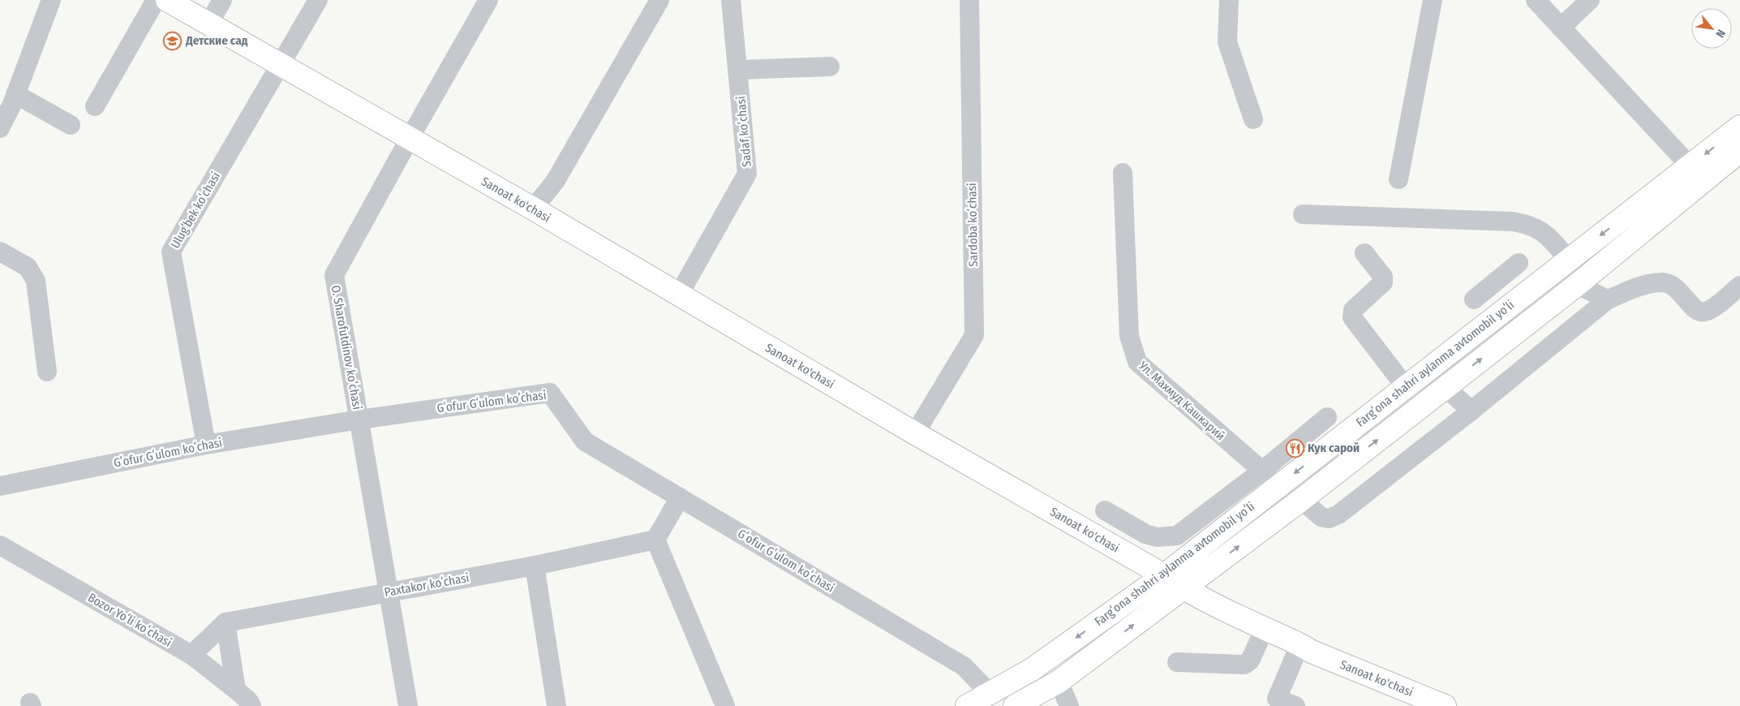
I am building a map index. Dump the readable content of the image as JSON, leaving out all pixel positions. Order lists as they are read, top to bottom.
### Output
{
  "streets": {
    "main road": ["Sanoat ko'chasi", "Fargʻona shahri aylanma avtomobil yoʻli"],
    "street": [
      "Sadaf koʻchasi",
      "Ulugʻbek koʻchasi",
      "Sardoba koʻchasi",
      "O. Sharofutdinov koʻchasi",
      "Ул. Махмуд Кашкарий",
      "Gʻofur Gʻulom koʻchasi",
      "Paxtakor koʻchasi",
      "Bozor Yoʻli koʻchasi"
    ]
  },
  "crossings": [
    ["Sadaf koʻchasi", "Sanoat ko'chasi"],
    ["Sanoat ko'chasi", "Ulugʻbek koʻchasi"],
    ["Sanoat ko'chasi", "Sardoba koʻchasi"],
    ["Sanoat ko'chasi", "O. Sharofutdinov koʻchasi"],
    ["Sanoat ko'chasi", "Fargʻona shahri aylanma avtomobil yoʻli"],
    ["Ulugʻbek koʻchasi", "Gʻofur Gʻulom koʻchasi"],
    ["O. Sharofutdinov koʻchasi", "Gʻofur Gʻulom koʻchasi"],
    ["O. Sharofutdinov koʻchasi", "Paxtakor koʻchasi"],
    ["Fargʻona shahri aylanma avtomobil yoʻli", "Ул. Махмуд Кашкарий"],
    ["Fargʻona shahri aylanma avtomobil yoʻli", "Gʻofur Gʻulom koʻchasi"]
  ],
  "places": {
    "school or university": ["Детские сад"],
    "restaurant": ["Кук сарой"]
  },
  "north": "bottom right"
}
